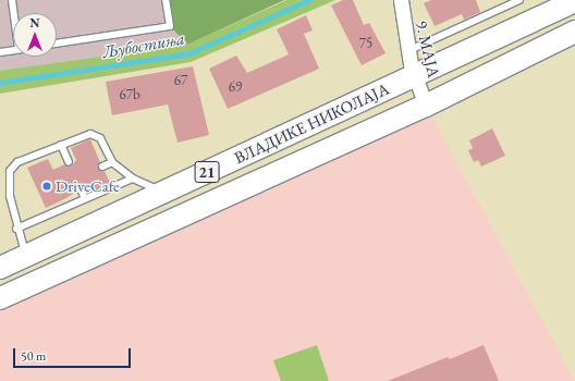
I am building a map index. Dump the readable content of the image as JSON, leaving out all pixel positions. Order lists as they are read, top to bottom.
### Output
{
  "streets": {
    "main road": ["ВЛАДИКЕ НИКОЛАЈА", "21"],
    "street": ["9. МАЈА"]
  },
  "crossings": [
    ["9. МАЈА", "ВЛАДИКЕ НИКОЛАЈА"]
  ],
  "water": ["Љубостиња"],
  "places": ["DriveCafe"],
  "house_numbers": [
    "75",
    "67",
    "69",
    "67b"
  ],
  "scale_bar": "50 m",
  "north": "top"
}
